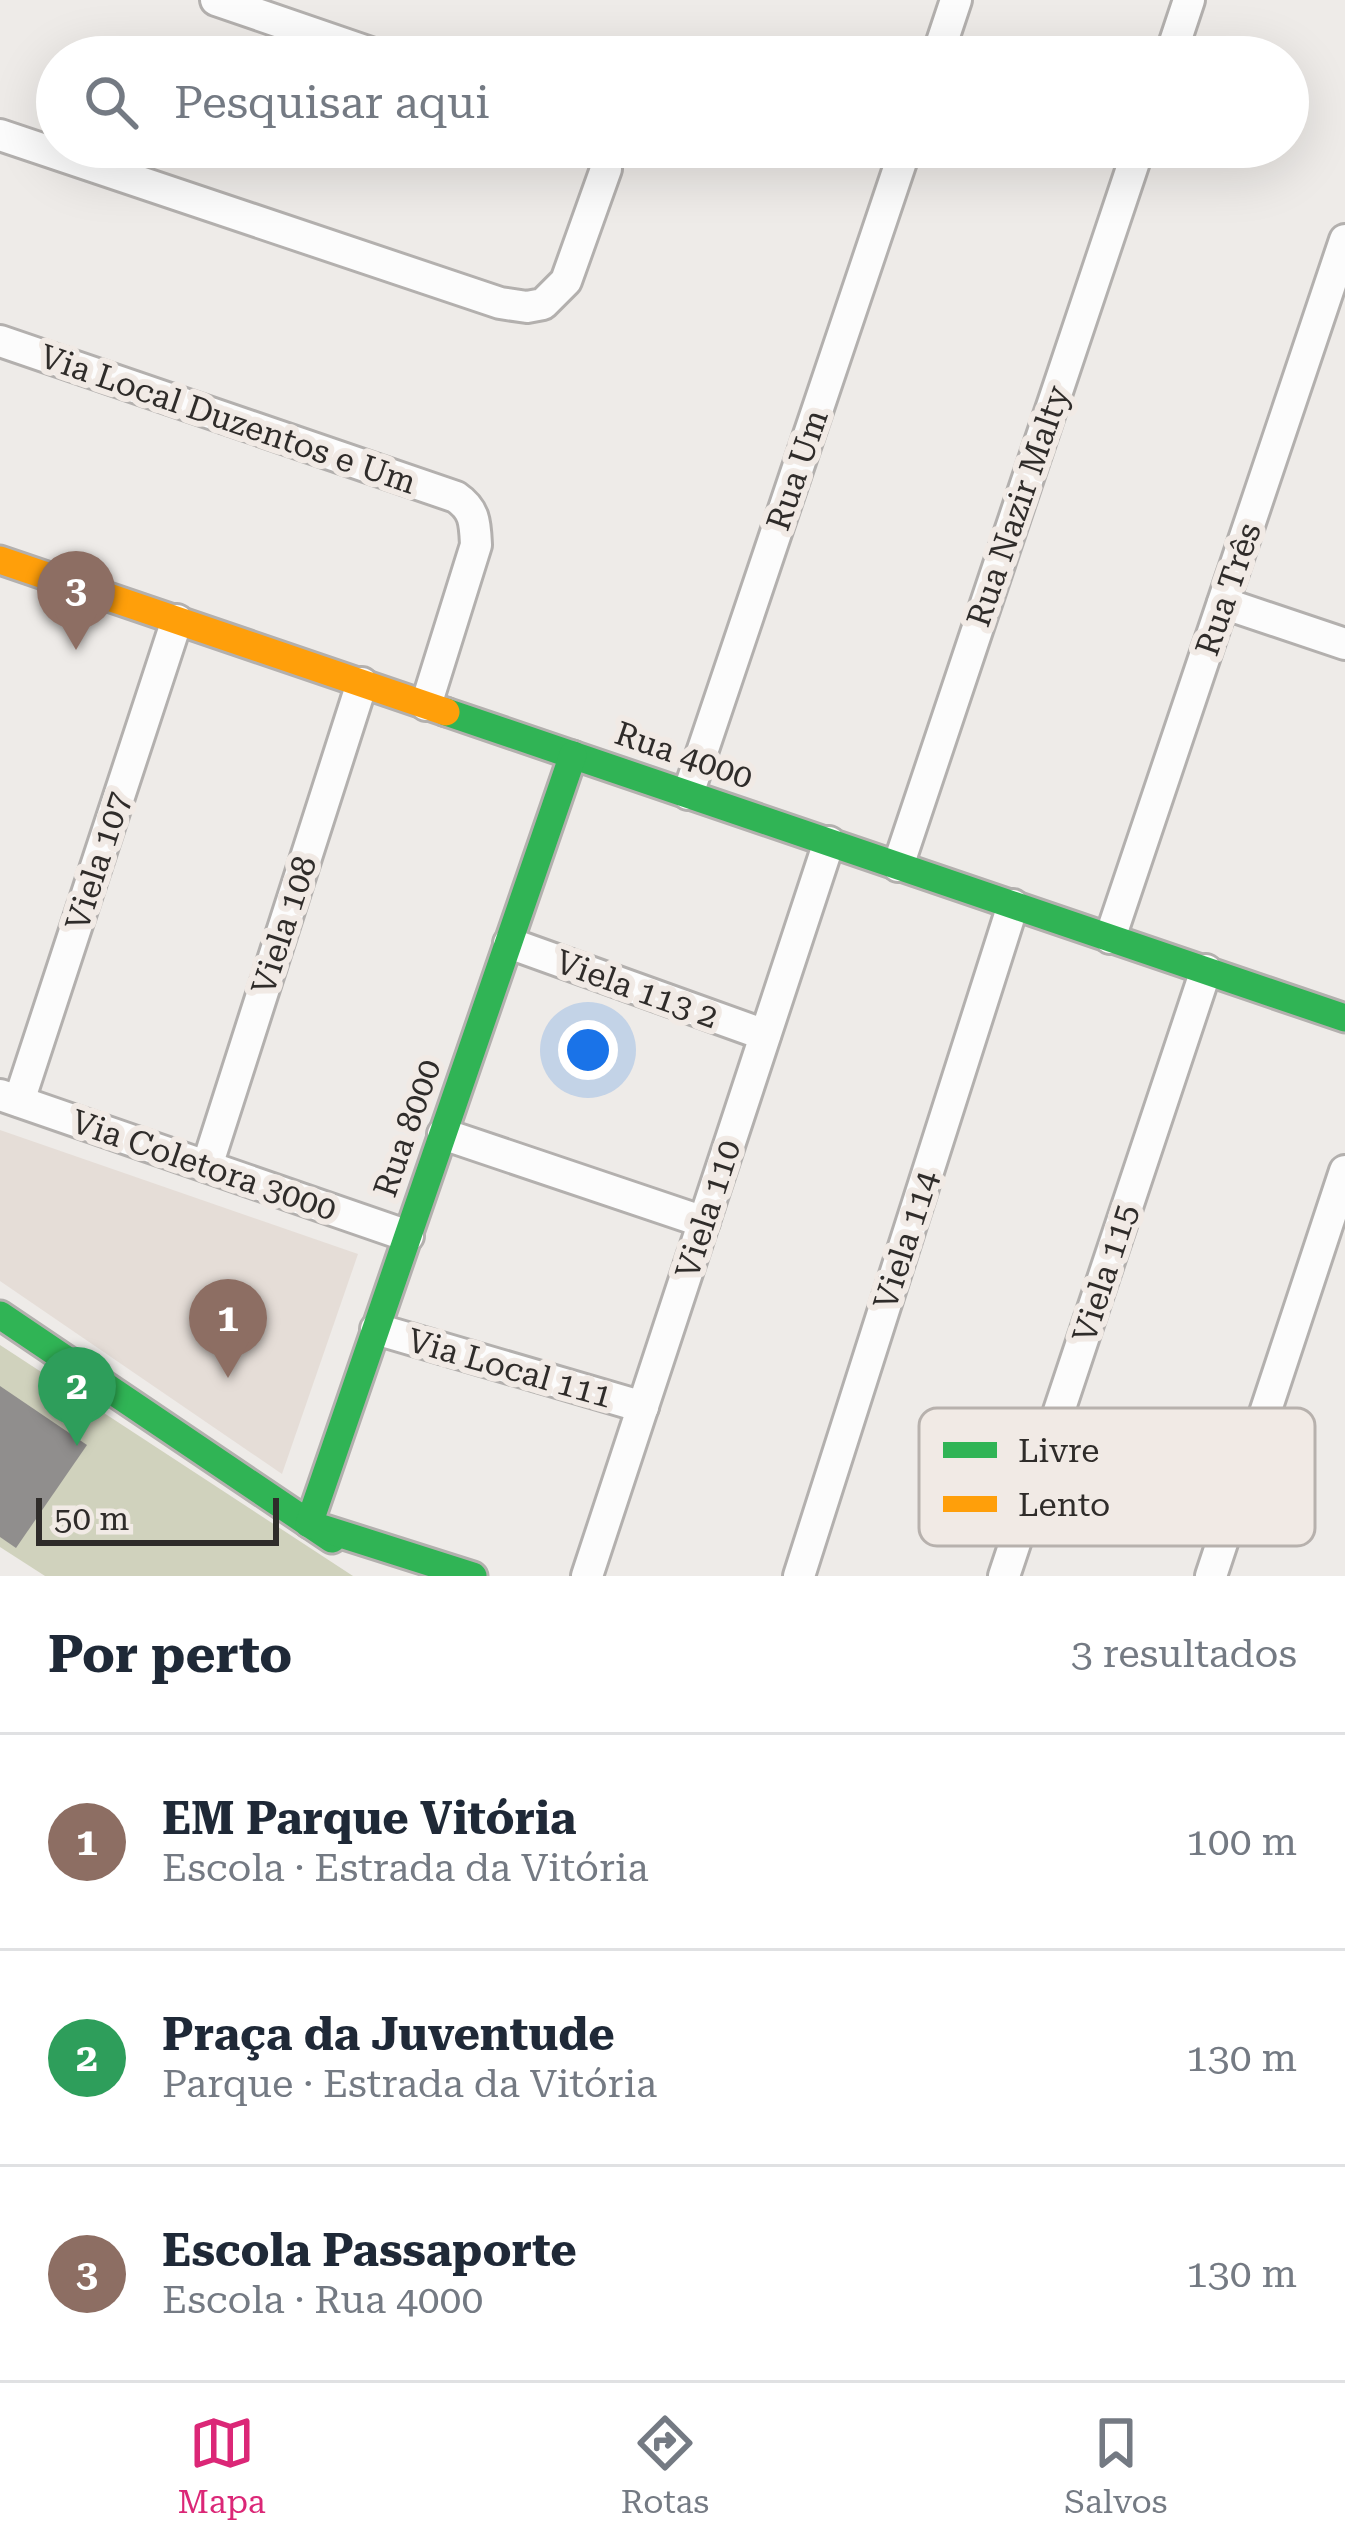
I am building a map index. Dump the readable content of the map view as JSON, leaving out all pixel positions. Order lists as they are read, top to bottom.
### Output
{
  "streets": {
    "street": [
      "Via Local Duzentos e Um",
      "Rua Um",
      "Rua Nazir Malty",
      "Rua Três",
      "Rua 4000",
      "Viela 107",
      "Viela 108",
      "Viela 113 2",
      "Rua 8000",
      "Via Coletora 3000",
      "Viela 110",
      "Viela 114",
      "Viela 115",
      "Via Local 111"
    ]
  },
  "crossings": [
    ["Via Local Duzentos e Um", "Rua 4000"],
    ["Rua Um", "Rua 4000"],
    ["Rua Nazir Malty", "Rua 4000"],
    ["Rua Três", "Rua 4000"],
    ["Rua 4000", "Viela 107"],
    ["Rua 4000", "Viela 108"],
    ["Rua 4000", "Rua 8000"],
    ["Rua 4000", "Viela 110"],
    ["Rua 4000", "Viela 114"],
    ["Rua 4000", "Viela 115"],
    ["Viela 107", "Via Coletora 3000"],
    ["Viela 108", "Via Coletora 3000"],
    ["Viela 113 2", "Rua 8000"],
    ["Viela 113 2", "Viela 110"],
    ["Rua 8000", "Via Coletora 3000"],
    ["Rua 8000", "Via Local 111"],
    ["Viela 110", "Via Local 111"]
  ],
  "legend": ["Livre", "Lento"],
  "scale_bar": "50 m",
  "page": {
    "search": "Pesquisar aqui",
    "pins": ["3", "1", "2"],
    "scale": "50 m",
    "heading": ["Por perto", "3 resultados"],
    "list": [
      {
        "mark": "1",
        "name": "EM Parque Vitória",
        "note": "Escola · Estrada da Vitória",
        "value": "100 m"
      },
      {
        "mark": "2",
        "name": "Praça da Juventude",
        "note": "Parque · Estrada da Vitória",
        "value": "130 m"
      },
      {
        "mark": "3",
        "name": "Escola Passaporte",
        "note": "Escola · Rua 4000",
        "value": "130 m"
      }
    ],
    "nav": ["Mapa", "Rotas", "Salvos"]
  }
}
